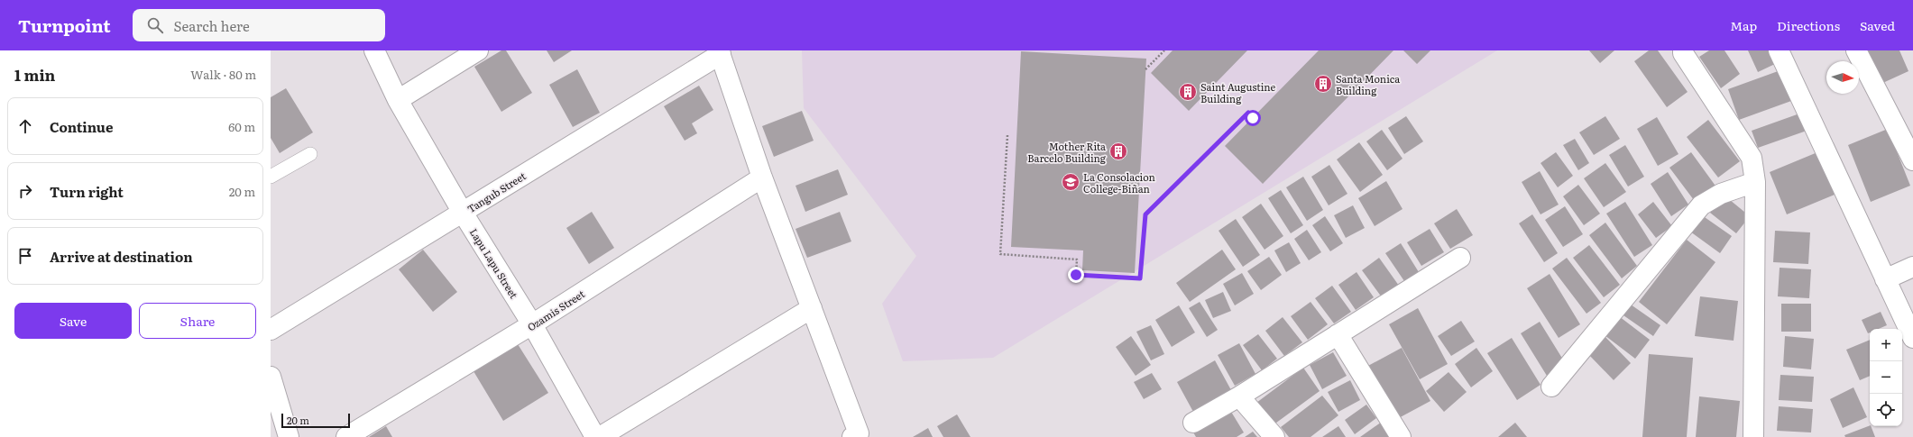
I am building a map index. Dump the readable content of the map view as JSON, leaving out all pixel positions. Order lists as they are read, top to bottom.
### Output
{
  "streets": {
    "street": ["Tangub Street", "Lapu Lapu Street", "Ozamis Street"]
  },
  "crossings": [
    ["Tangub Street", "Lapu Lapu Street"],
    ["Lapu Lapu Street", "Ozamis Street"]
  ],
  "places": {
    "building": ["Santa Monica Building", "Saint Augustine Building", "Mother Rita Barcelo Building"],
    "school or university": ["La Consolacion College-Biñan"]
  },
  "scale_bar": "20 m",
  "north": "right",
  "page": {
    "header": "Turnpoint",
    "search": "Search here",
    "nav": ["Map", "Directions", "Saved"],
    "heading": ["1 min", "Walk · 80 m"],
    "list": [
      ["Continue", "60 m"],
      ["Turn right", "20 m"],
      "Arrive at destination"
    ],
    "buttons": ["Save", "Share"],
    "map_buttons": ["+", "−"],
    "scale": "20 m"
  }
}
